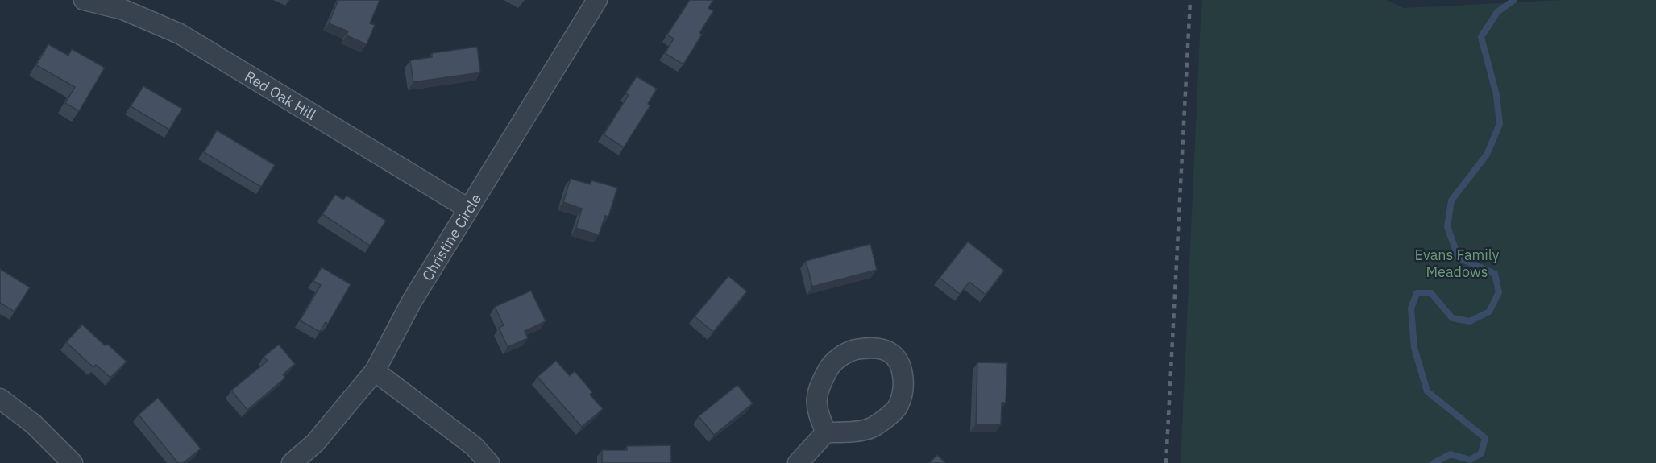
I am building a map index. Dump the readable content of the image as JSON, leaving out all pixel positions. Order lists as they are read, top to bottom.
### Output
{
  "streets": {
    "street": ["Red Oak Hill", "Christine Circle"]
  },
  "crossings": [
    ["Red Oak Hill", "Christine Circle"]
  ],
  "parks": ["Evans Family Meadows"]
}
